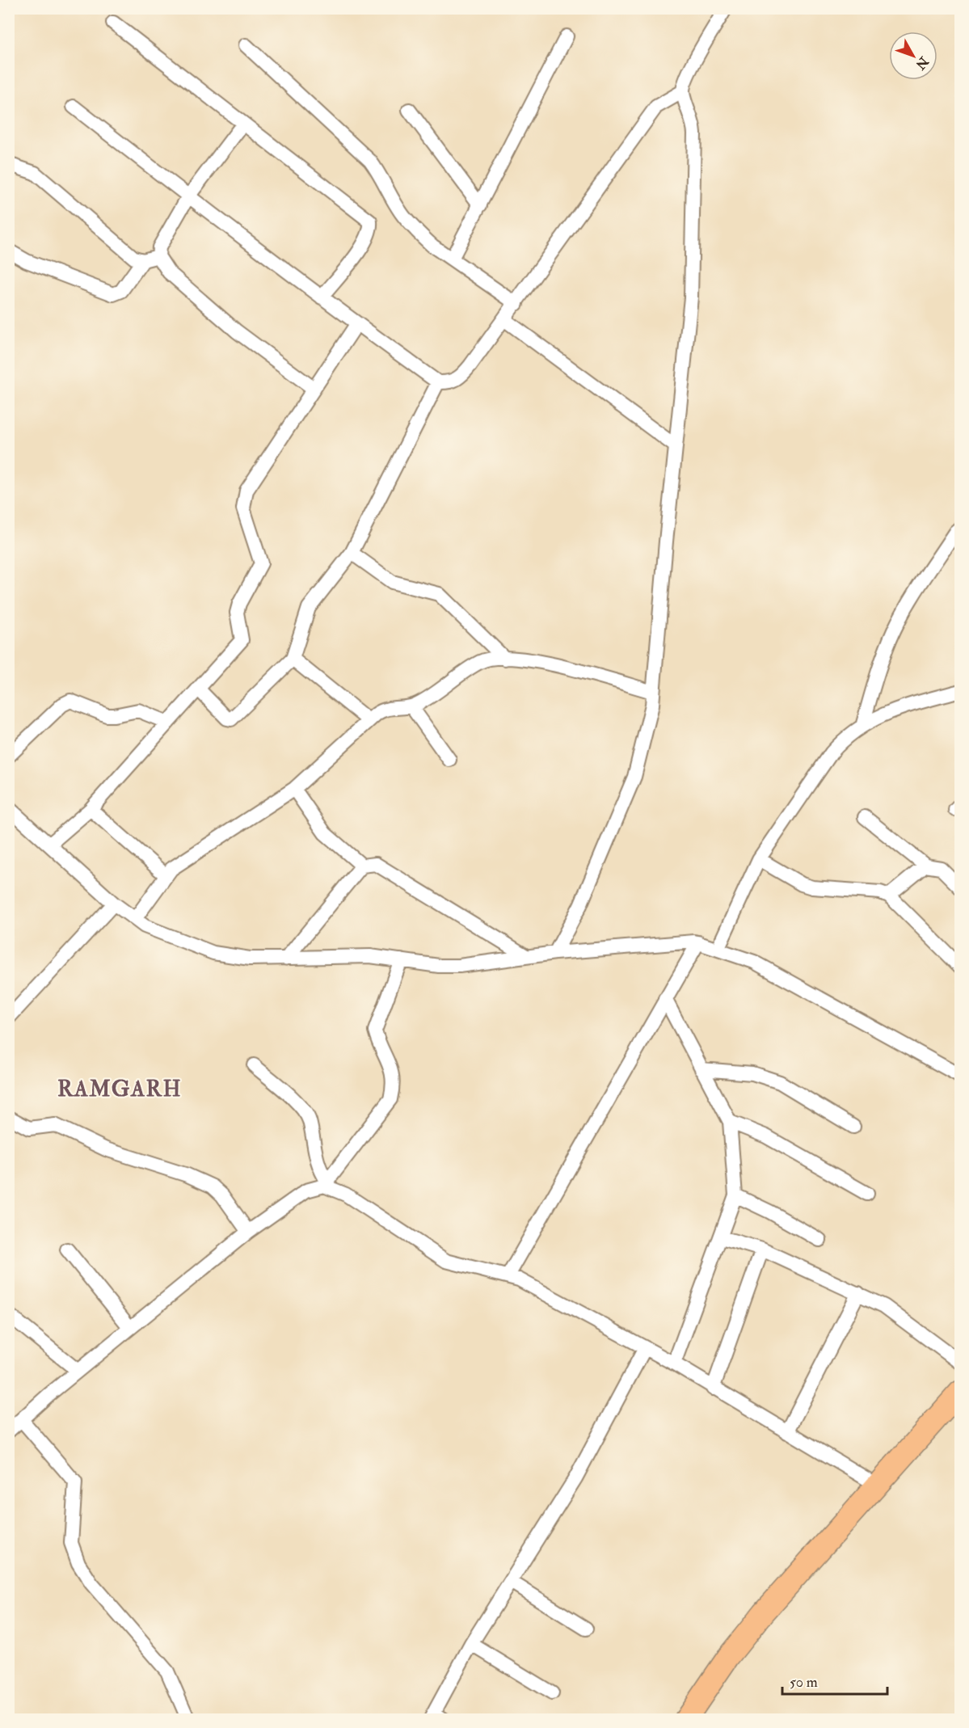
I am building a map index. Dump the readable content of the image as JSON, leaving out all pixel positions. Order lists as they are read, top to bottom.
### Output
{
  "districts": ["RAMGARH"],
  "scale_bar": "50 m",
  "north": "bottom right"
}
